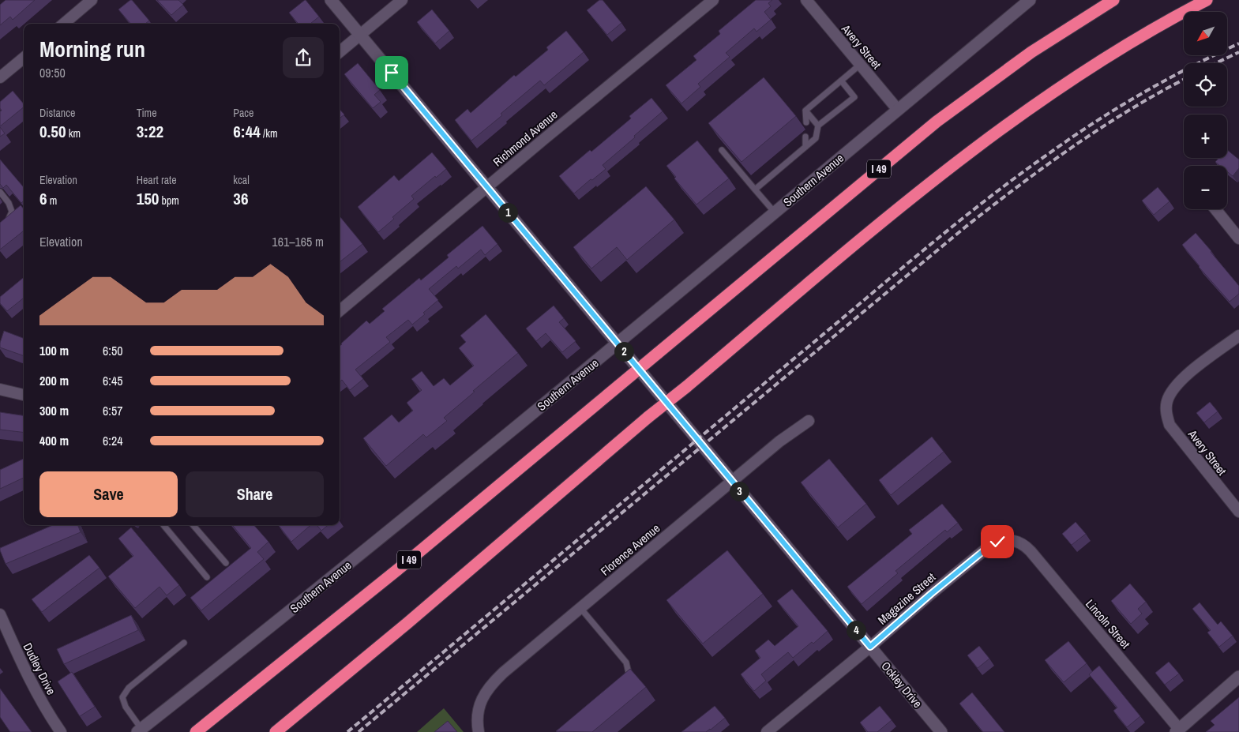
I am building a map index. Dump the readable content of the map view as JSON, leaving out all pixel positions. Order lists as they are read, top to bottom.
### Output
{
  "streets": {
    "highway": ["I 49"],
    "street": [
      "Avery Street",
      "Richmond Avenue",
      "Southern Avenue",
      "Florence Avenue",
      "Magazine Street",
      "Lincoln Street",
      "Dudley Drive",
      "Ockley Drive"
    ]
  },
  "crossings": [
    ["Avery Street", "Southern Avenue"],
    ["Richmond Avenue", "Ockley Drive"],
    ["Southern Avenue", "Ockley Drive"],
    ["Florence Avenue", "Ockley Drive"],
    ["Magazine Street", "Lincoln Street"],
    ["Magazine Street", "Ockley Drive"]
  ],
  "north": "bottom left",
  "page": {
    "map_buttons": ["+", "−"],
    "heading": ["Morning run", "09:50"],
    "stats": [
      ["Distance", "0.50 km"],
      ["Time", "3:22"],
      ["Pace", "6:44 /km"],
      ["Elevation", "6 m"],
      ["Heart rate", "150 bpm"],
      ["kcal", "36"]
    ],
    "pins": [
      "1",
      "2",
      "3",
      "4"
    ],
    "chart": ["Elevation", "161–165 m"],
    "list": [
      {
        "name": "100 m",
        "note": "6:50"
      },
      {
        "name": "200 m",
        "note": "6:45"
      },
      {
        "name": "300 m",
        "note": "6:57"
      },
      {
        "name": "400 m",
        "note": "6:24"
      }
    ],
    "buttons": ["Save", "Share"]
  }
}
